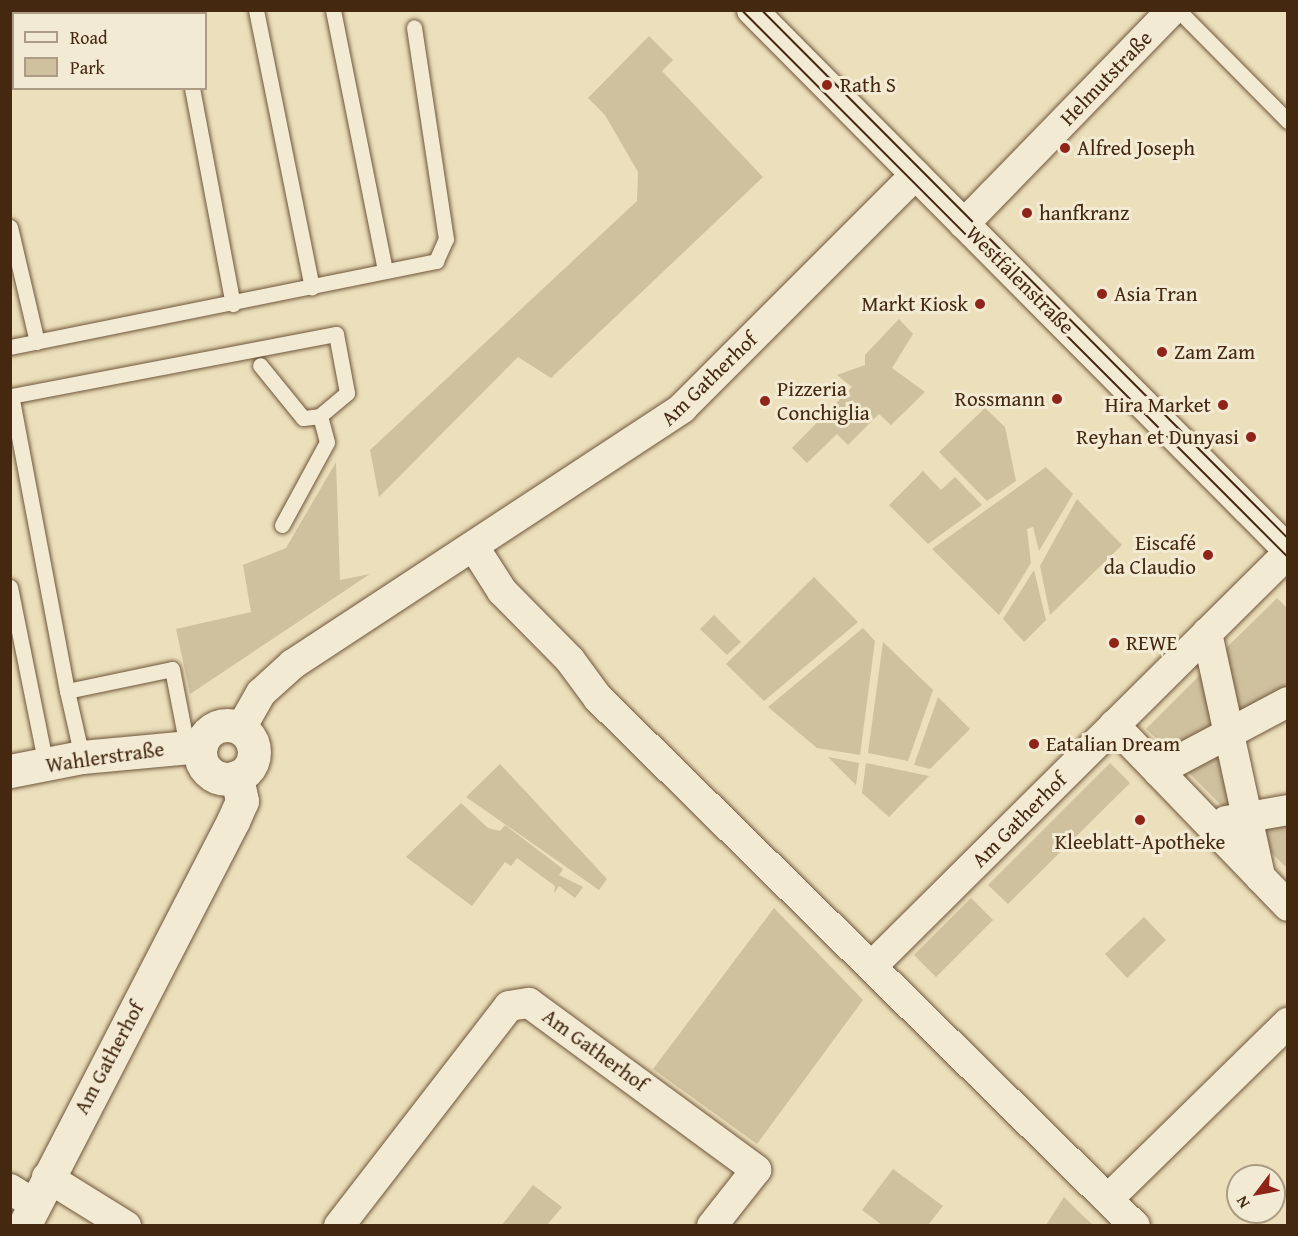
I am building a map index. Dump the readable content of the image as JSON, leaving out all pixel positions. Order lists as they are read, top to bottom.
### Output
{
  "streets": {
    "street": [
      "Helmutstraße",
      "Westfalenstraße",
      "Am Gatherhof",
      "Wahlerstraße"
    ]
  },
  "crossings": [
    ["Helmutstraße", "Westfalenstraße"],
    ["Westfalenstraße", "Am Gatherhof"],
    ["Am Gatherhof", "Wahlerstraße"]
  ],
  "places": [
    "Rath S",
    "Alfred Joseph",
    "hanfkranz",
    "Asia Tran",
    "Markt Kiosk",
    "Zam Zam",
    "Rossmann",
    "Pizzeria Conchiglia",
    "Hira Market",
    "Reyhan et Dunyasi",
    "Eiscafé da Claudio",
    "REWE",
    "Eatalian Dream",
    "Kleeblatt-Apotheke"
  ],
  "legend": ["Road", "Park"],
  "north": "bottom left"
}
